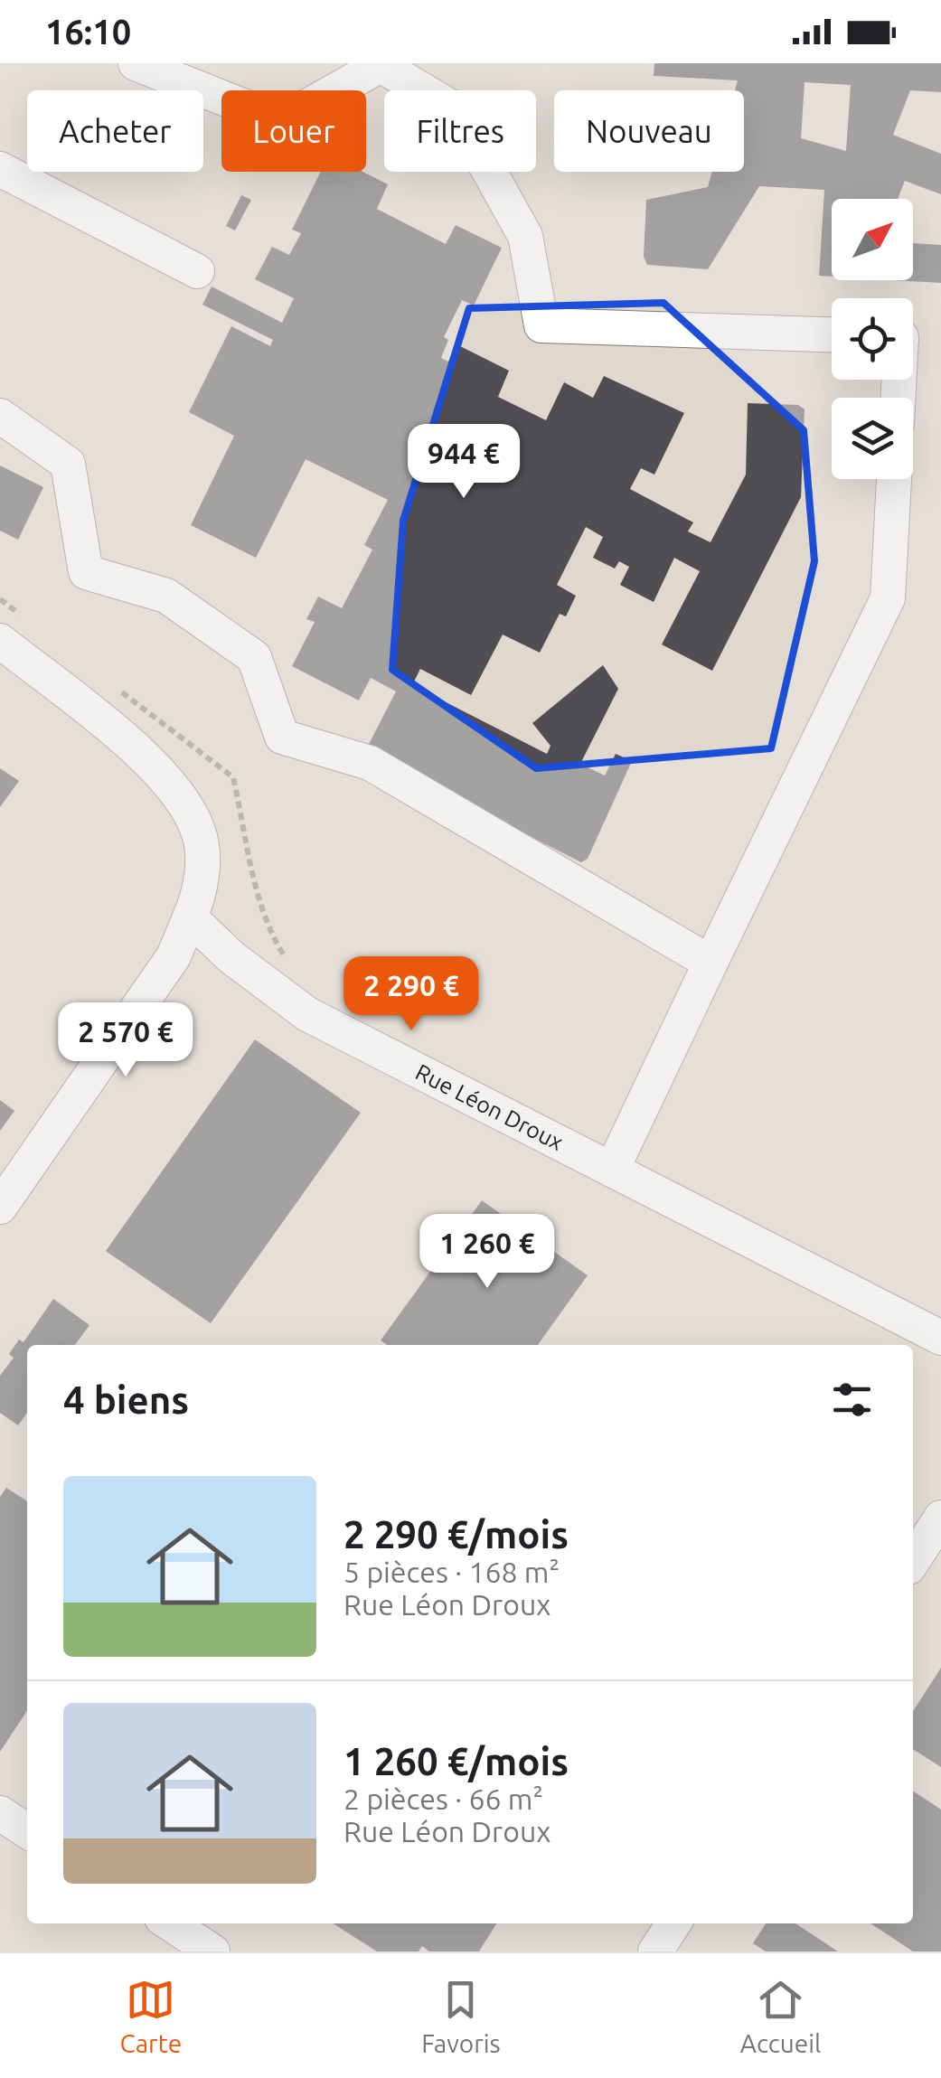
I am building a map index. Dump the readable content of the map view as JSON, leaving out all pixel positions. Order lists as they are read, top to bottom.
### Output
{
  "streets": {
    "street": ["Rue Léon Droux"]
  },
  "north": "top right",
  "page": {
    "status": "16:10",
    "chip": [
      "Acheter",
      "Louer",
      "Filtres",
      "Nouveau"
    ],
    "price": [
      "944 €",
      "2 290 €",
      "2 570 €",
      "1 260 €"
    ],
    "heading": "4 biens",
    "list": [
      {
        "name": "2 290 €/mois",
        "note": "5 pièces · 168 m² · Rue Léon Droux"
      },
      {
        "name": "1 260 €/mois",
        "note": "2 pièces · 66 m² · Rue Léon Droux"
      }
    ],
    "tabs": ["Carte", "Favoris", "Accueil"]
  }
}
